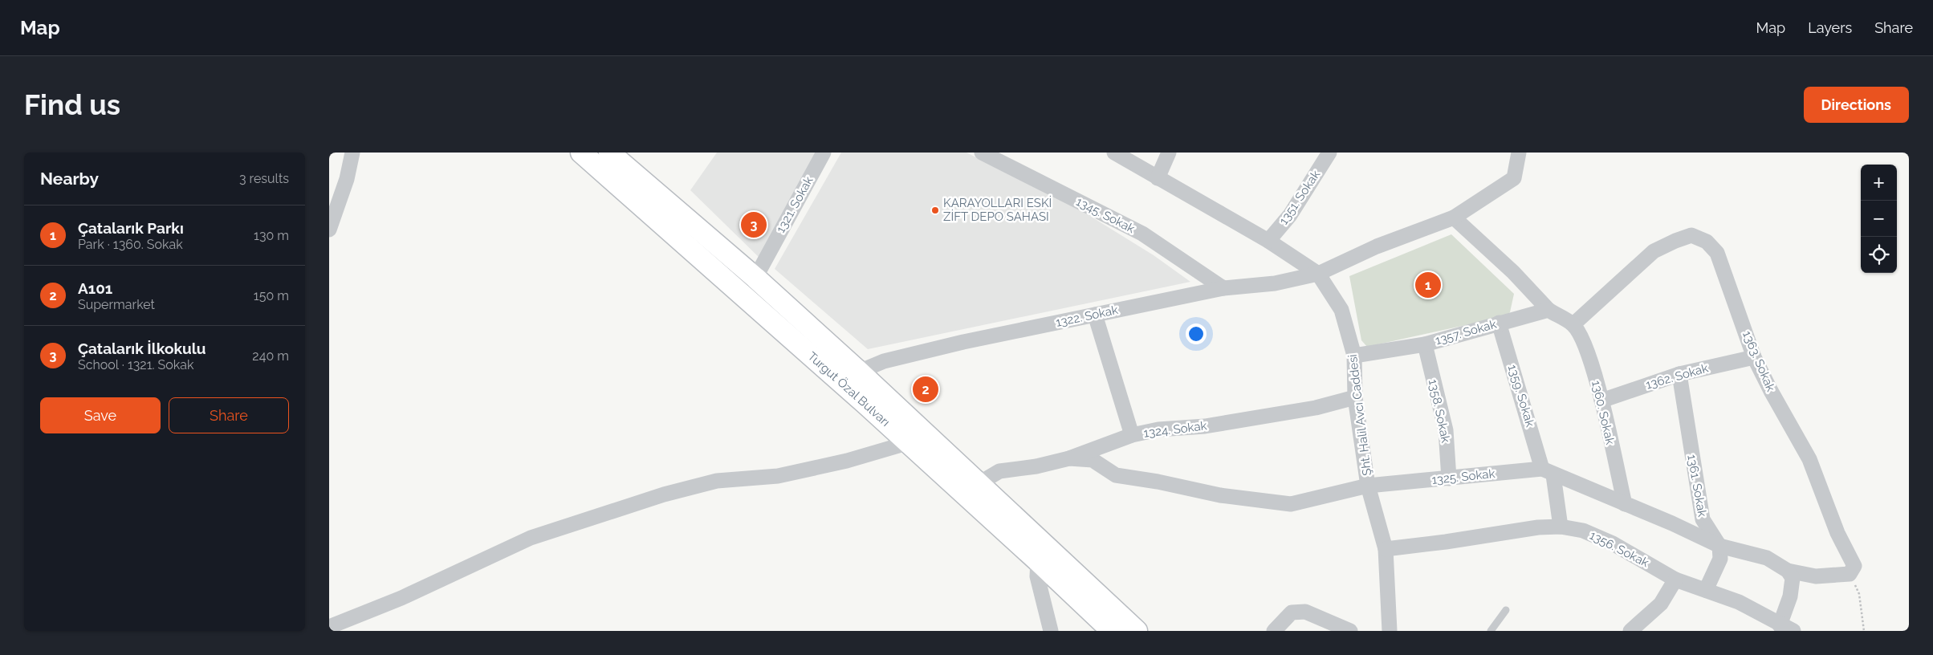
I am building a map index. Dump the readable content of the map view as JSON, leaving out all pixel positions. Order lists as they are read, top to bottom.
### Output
{
  "streets": {
    "main road": ["Turgut Özal Bulvarı"],
    "street": [
      "1351. Sokak",
      "1321. Sokak",
      "1345. Sokak",
      "1322. Sokak",
      "1357. Sokak",
      "1363. Sokak",
      "1362. Sokak",
      "1359. Sokak",
      "1358. Sokak",
      "1360. Sokak",
      "Şht. Halil Avcı Caddesi",
      "1324. Sokak",
      "1325. Sokak",
      "1361. Sokak",
      "1356. Sokak"
    ]
  },
  "crossings": [
    ["1351. Sokak", "Şht. Halil Avcı Caddesi"],
    ["1321. Sokak", "Turgut Özal Bulvarı"],
    ["1345. Sokak", "1322. Sokak"],
    ["1322. Sokak", "Turgut Özal Bulvarı"],
    ["1322. Sokak", "Şht. Halil Avcı Caddesi"],
    ["1357. Sokak", "1359. Sokak"],
    ["1357. Sokak", "1358. Sokak"],
    ["1357. Sokak", "Şht. Halil Avcı Caddesi"],
    ["1363. Sokak", "1362. Sokak"],
    ["1363. Sokak", "1360. Sokak"],
    ["1362. Sokak", "1360. Sokak"],
    ["1362. Sokak", "1361. Sokak"],
    ["Turgut Özal Bulvarı", "1324. Sokak"],
    ["1359. Sokak", "1325. Sokak"],
    ["1359. Sokak", "1356. Sokak"],
    ["1358. Sokak", "1325. Sokak"],
    ["1360. Sokak", "1325. Sokak"],
    ["Şht. Halil Avcı Caddesi", "1324. Sokak"],
    ["Şht. Halil Avcı Caddesi", "1325. Sokak"],
    ["Şht. Halil Avcı Caddesi", "1356. Sokak"],
    ["1324. Sokak", "1325. Sokak"],
    ["1325. Sokak", "1361. Sokak"]
  ],
  "places": ["KARAYOLLARI ESKİ ZİFT DEPO SAHASI"],
  "page": {
    "header": "Map",
    "nav": ["Map", "Layers", "Share"],
    "buttons": [
      "Directions",
      ["Save", "Share"]
    ],
    "title": "Find us",
    "heading": ["Nearby", "3 results"],
    "map_buttons": ["+", "−"],
    "list": [
      {
        "mark": "1",
        "name": "Çatalarık Parkı",
        "note": "Park · 1360. Sokak",
        "value": "130 m"
      },
      {
        "mark": "2",
        "name": "A101",
        "note": "Supermarket",
        "value": "150 m"
      },
      {
        "mark": "3",
        "name": "Çatalarık İlkokulu",
        "note": "School · 1321. Sokak",
        "value": "240 m"
      }
    ],
    "pins": ["3", "1", "2"]
  }
}
